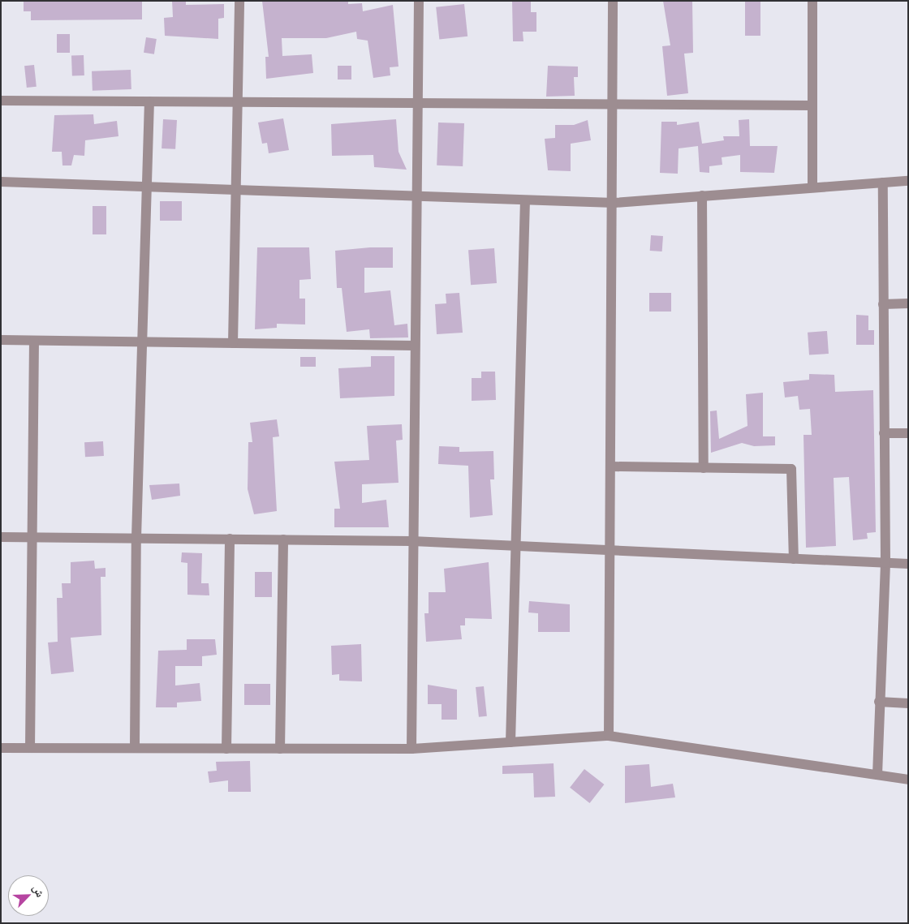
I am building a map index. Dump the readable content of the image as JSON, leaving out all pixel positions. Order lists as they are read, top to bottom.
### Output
{
  "north": "top right"
}
